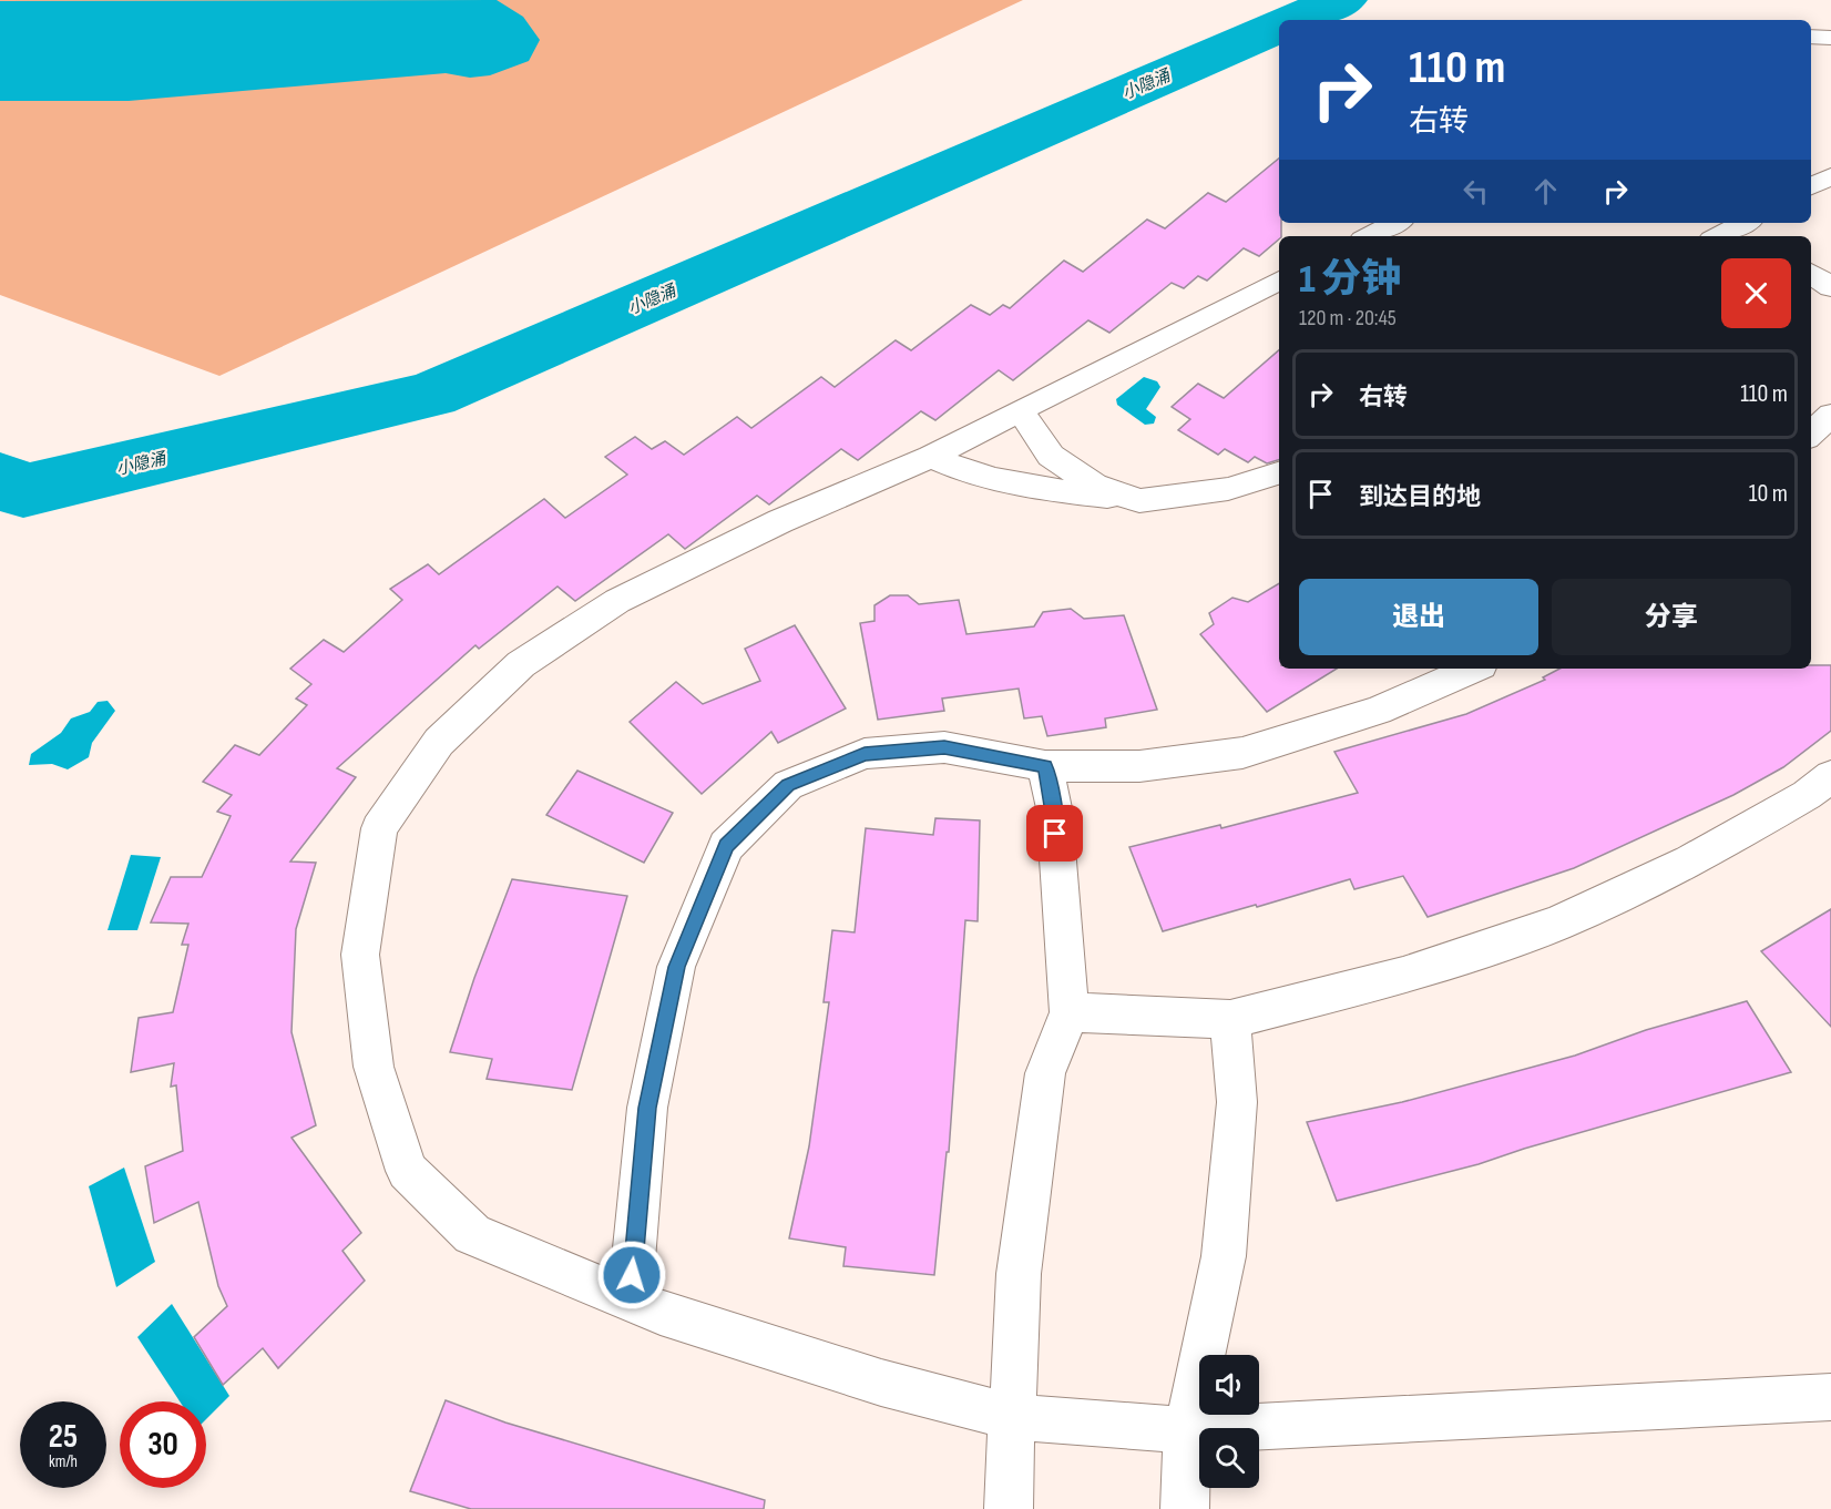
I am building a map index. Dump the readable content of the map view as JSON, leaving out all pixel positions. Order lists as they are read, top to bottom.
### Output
{
  "water": ["小隐涌"],
  "page": {
    "turn": ["110 m", "右转"],
    "heading": ["1 分钟", "120 m · 20:45"],
    "list": [
      {
        "name": "右转",
        "value": "110 m"
      },
      {
        "name": "到达目的地",
        "value": "10 m"
      }
    ],
    "buttons": ["退出", "分享"],
    "speed": "25 km/h",
    "limit": "30"
  }
}
